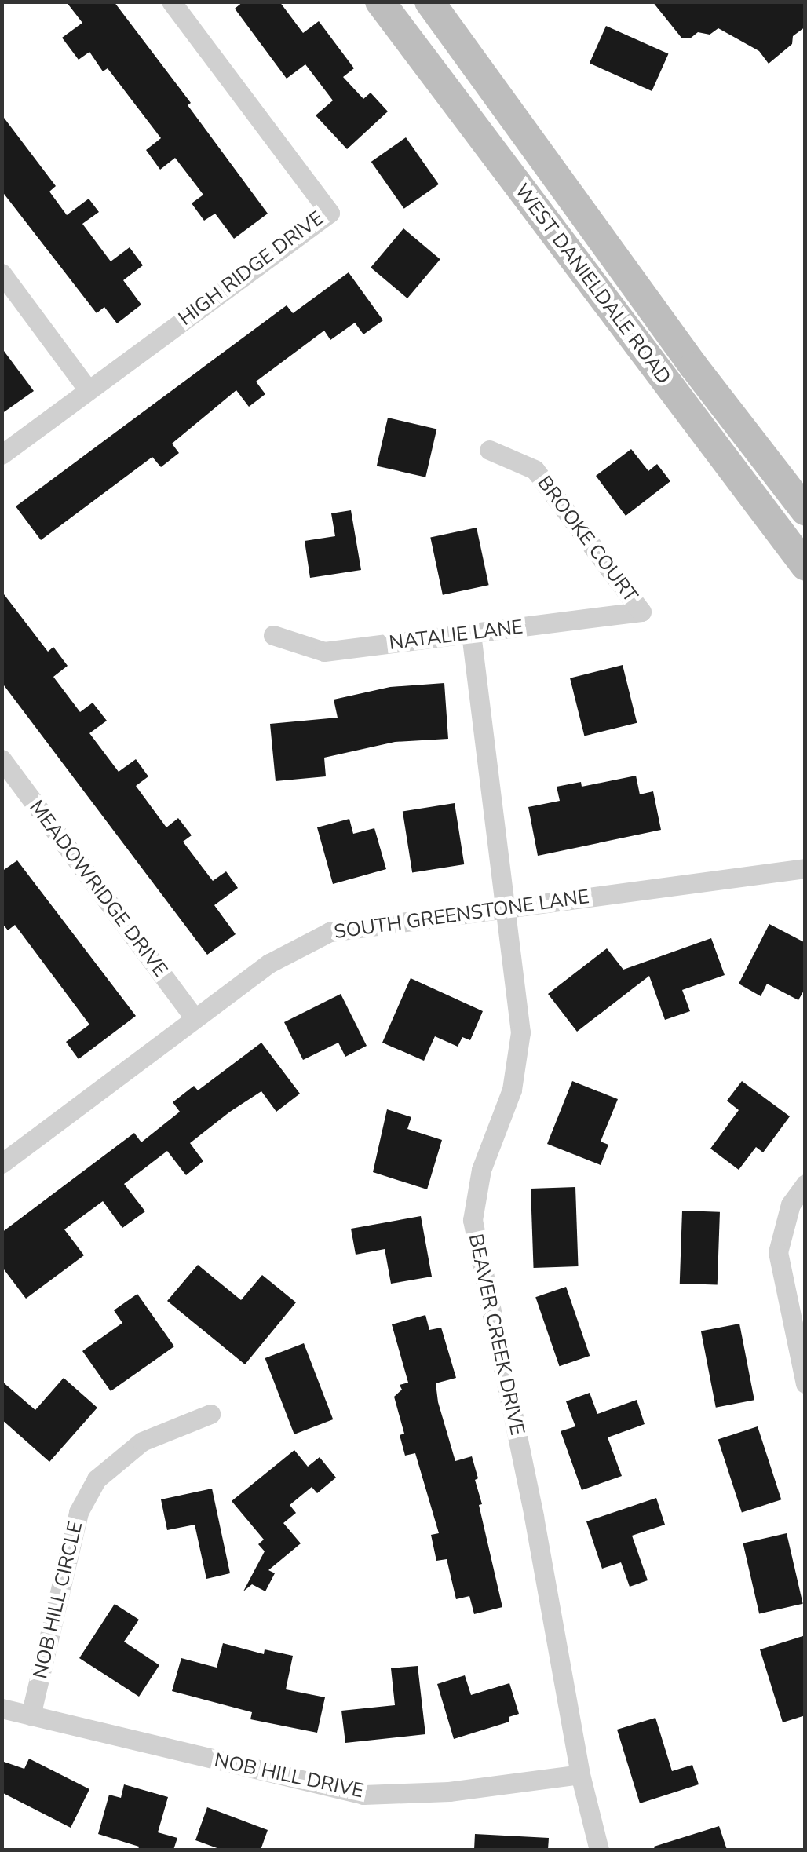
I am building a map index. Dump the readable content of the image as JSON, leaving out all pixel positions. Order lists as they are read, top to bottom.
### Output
{
  "streets": {
    "main road": ["WEST DANIELDALE ROAD"],
    "street": [
      "HIGH RIDGE DRIVE",
      "BROOKE COURT",
      "NATALIE LANE",
      "MEADOWRIDGE DRIVE",
      "SOUTH GREENSTONE LANE",
      "BEAVER CREEK DRIVE",
      "NOB HILL CIRCLE",
      "NOB HILL DRIVE"
    ]
  },
  "crossings": [
    ["BROOKE COURT", "NATALIE LANE"],
    ["NATALIE LANE", "BEAVER CREEK DRIVE"],
    ["MEADOWRIDGE DRIVE", "SOUTH GREENSTONE LANE"],
    ["SOUTH GREENSTONE LANE", "BEAVER CREEK DRIVE"],
    ["BEAVER CREEK DRIVE", "NOB HILL DRIVE"],
    ["NOB HILL CIRCLE", "NOB HILL DRIVE"]
  ]
}
